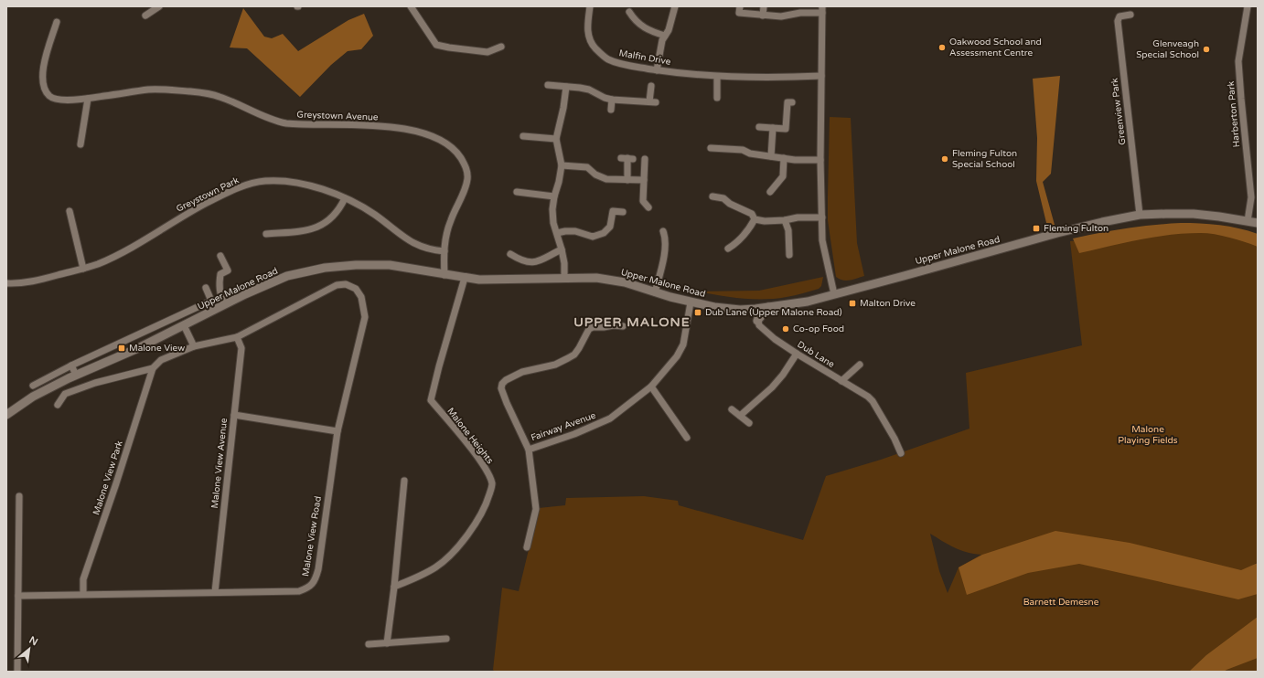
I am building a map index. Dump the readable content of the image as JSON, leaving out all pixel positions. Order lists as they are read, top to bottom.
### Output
{
  "streets": {
    "main road": ["Upper Malone Road"],
    "street": [
      "Malfin Drive",
      "Greenview Park",
      "Harberton Park",
      "Greystown Avenue",
      "Greystown Park",
      "Dub Lane",
      "Fairway Avenue",
      "Malone Heights",
      "Malone View Avenue",
      "Malone View Park",
      "Malone View Road"
    ]
  },
  "crossings": [
    ["Greenview Park", "Upper Malone Road"],
    ["Harberton Park", "Upper Malone Road"],
    ["Greystown Avenue", "Greystown Park"],
    ["Greystown Avenue", "Upper Malone Road"],
    ["Upper Malone Road", "Fairway Avenue"],
    ["Upper Malone Road", "Malone Heights"],
    ["Malone View Avenue", "Malone View Road"],
    ["Malone View Park", "Malone View Road"]
  ],
  "districts": ["UPPER MALONE"],
  "parks": ["Malone Playing Fields", "Barnett Demesne"],
  "places": {
    "other": [
      "Oakwood School and Assessment Centre",
      "Glenveagh Special School",
      "Fleming Fulton Special School",
      "Co-op Food"
    ],
    "transit": [
      "Fleming Fulton",
      "Malton Drive",
      "Dub Lane (Upper Malone Road)",
      "Malone View"
    ]
  },
  "north": "top right"
}
